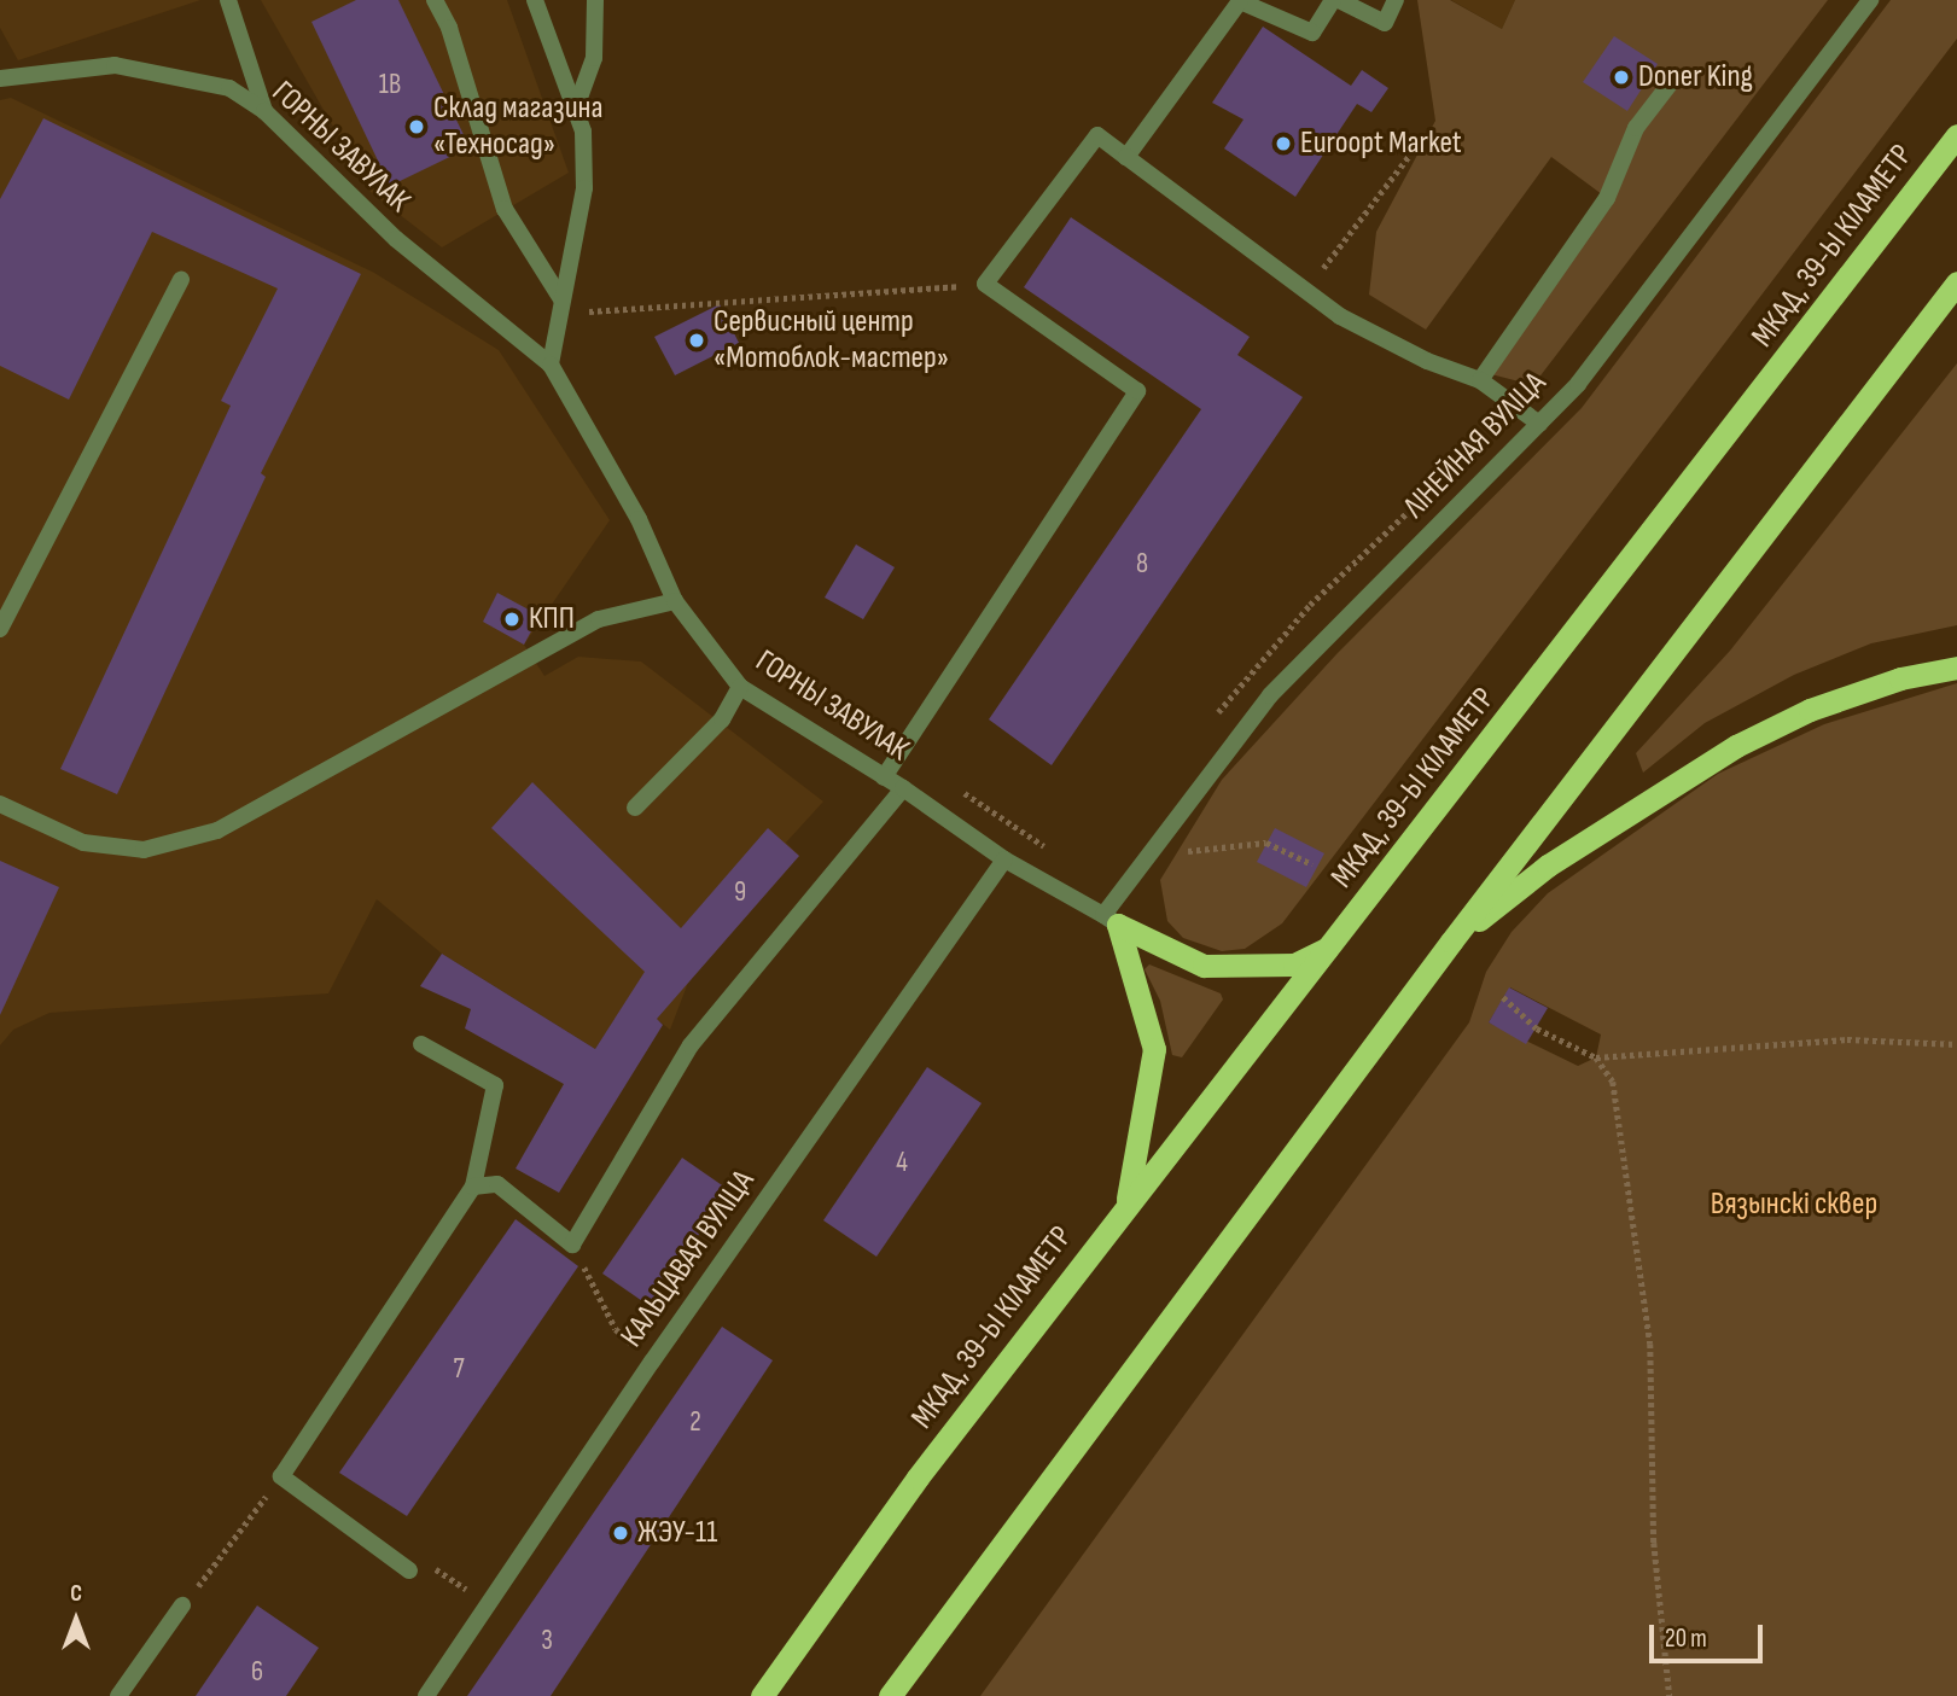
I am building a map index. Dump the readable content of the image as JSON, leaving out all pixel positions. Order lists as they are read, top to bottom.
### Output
{
  "streets": {
    "highway": ["МКАД, 39-Ы КІЛАМЕТР"],
    "street": ["ГОРНЫ ЗАВУЛАК", "ЛІНЕЙНАЯ ВУЛІЦА", "КАЛЬЦАВАЯ ВУЛІЦА"]
  },
  "crossings": [
    ["ГОРНЫ ЗАВУЛАК", "ЛІНЕЙНАЯ ВУЛІЦА"],
    ["ГОРНЫ ЗАВУЛАК", "КАЛЬЦАВАЯ ВУЛІЦА"]
  ],
  "parks": ["Вязынскі сквер"],
  "places": [
    "Doner King",
    "Склад магазина «Техносад»",
    "Euroopt Market",
    "Сервисный центр «Мотоблок-мастер»",
    "КПП",
    "ЖЭУ-11"
  ],
  "house_numbers": [
    "1В",
    "8",
    "9",
    "4",
    "7",
    "2",
    "3",
    "6"
  ],
  "scale_bar": "20 m",
  "north": "top"
}
